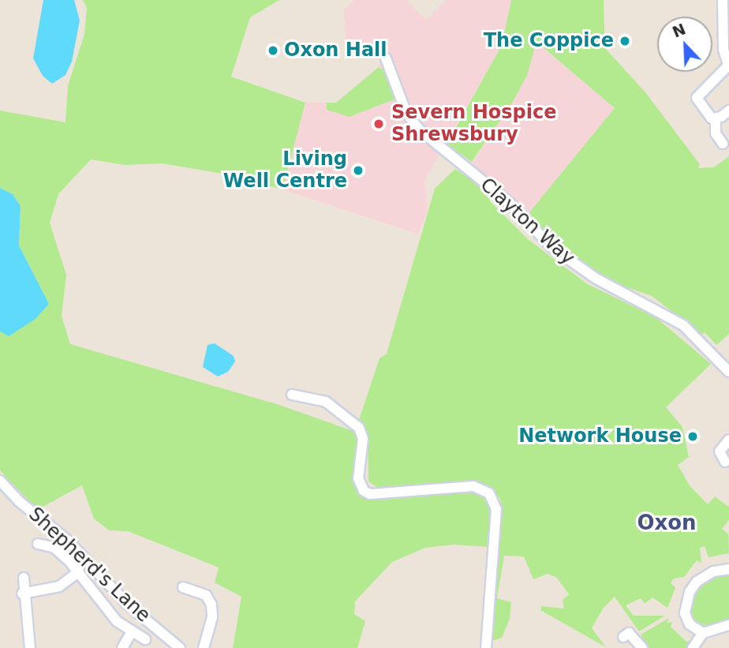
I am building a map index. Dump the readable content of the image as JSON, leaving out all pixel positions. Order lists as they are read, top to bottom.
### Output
{
  "streets": {
    "street": ["Clayton Way", "Shepherd's Lane"]
  },
  "districts": ["Oxon"],
  "places": [
    "The Coppice",
    "Oxon Hall",
    "Severn Hospice Shrewsbury",
    "Living Well Centre",
    "Network House"
  ],
  "north": "top left"
}
